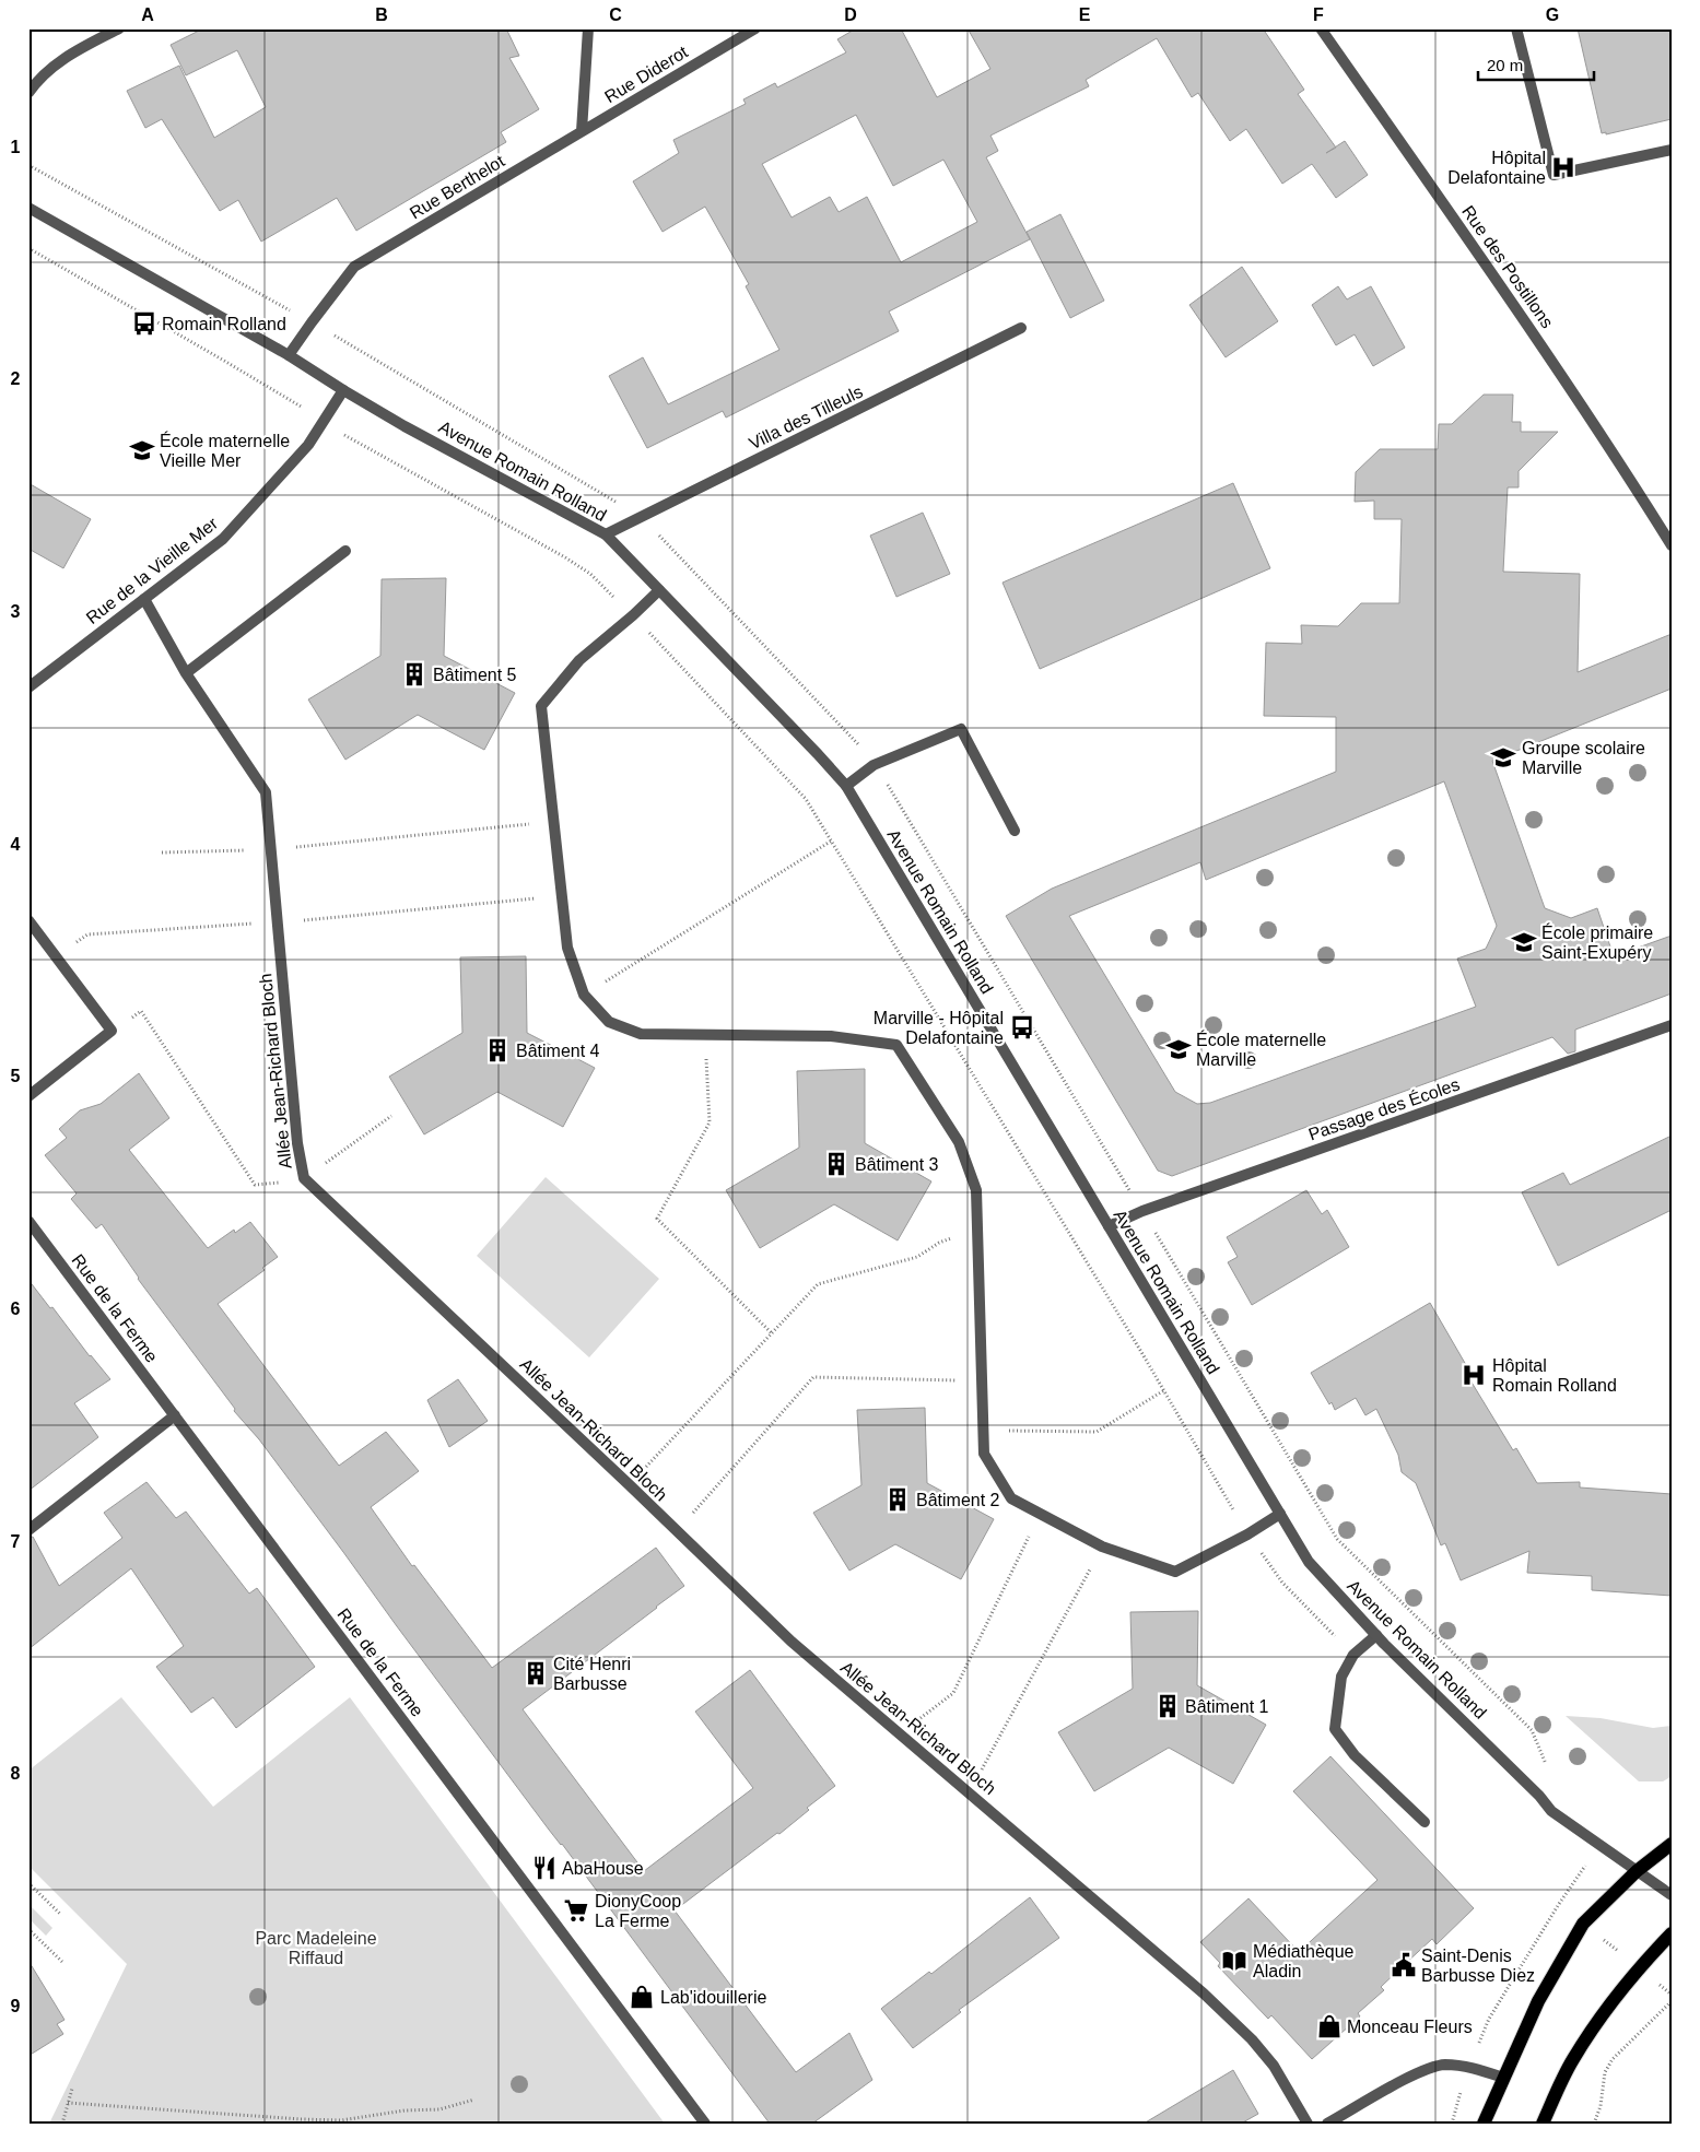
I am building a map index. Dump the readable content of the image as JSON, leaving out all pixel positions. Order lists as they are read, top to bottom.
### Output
{
  "streets": {
    "street": [
      "Rue Diderot",
      "Rue Berthelot",
      "Rue des Postillons",
      "Villa des Tilleuls",
      "Avenue Romain Rolland",
      "Rue de la Vieille Mer",
      "Allée Jean-Richard Bloch",
      "Passage des Écoles",
      "Rue de la Ferme"
    ]
  },
  "crossings": [
    ["Rue Diderot", "Rue Berthelot"],
    ["Rue Berthelot", "Avenue Romain Rolland"],
    ["Villa des Tilleuls", "Avenue Romain Rolland"],
    ["Avenue Romain Rolland", "Rue de la Vieille Mer"],
    ["Avenue Romain Rolland", "Passage des Écoles"],
    ["Rue de la Vieille Mer", "Allée Jean-Richard Bloch"]
  ],
  "parks": ["Parc Madeleine Riffaud"],
  "places": {
    "hospital": ["Hôpital Delafontaine", "Hôpital Romain Rolland"],
    "bus stop": ["Romain Rolland", "Marville - Hôpital Delafontaine"],
    "school or university": [
      "École maternelle Vieille Mer",
      "Groupe scolaire Marville",
      "École primaire Saint-Exupéry",
      "École maternelle Marville"
    ],
    "building": [
      "Bâtiment 5",
      "Bâtiment 4",
      "Bâtiment 3",
      "Bâtiment 2",
      "Cité Henri Barbusse",
      "Bâtiment 1"
    ],
    "restaurant": ["AbaHouse"],
    "supermarket": ["DionyCoop La Ferme"],
    "library": ["Médiathèque Aladin"],
    "public building": ["Saint-Denis Barbusse Diez"],
    "shop": ["Lab'idouillerie", "Monceau Fleurs"]
  },
  "scale_bar": "20 m",
  "grid": {
    "columns": [
      "A",
      "B",
      "C",
      "D",
      "E",
      "F",
      "G"
    ],
    "rows": [
      "1",
      "2",
      "3",
      "4",
      "5",
      "6",
      "7",
      "8",
      "9"
    ]
  }
}
